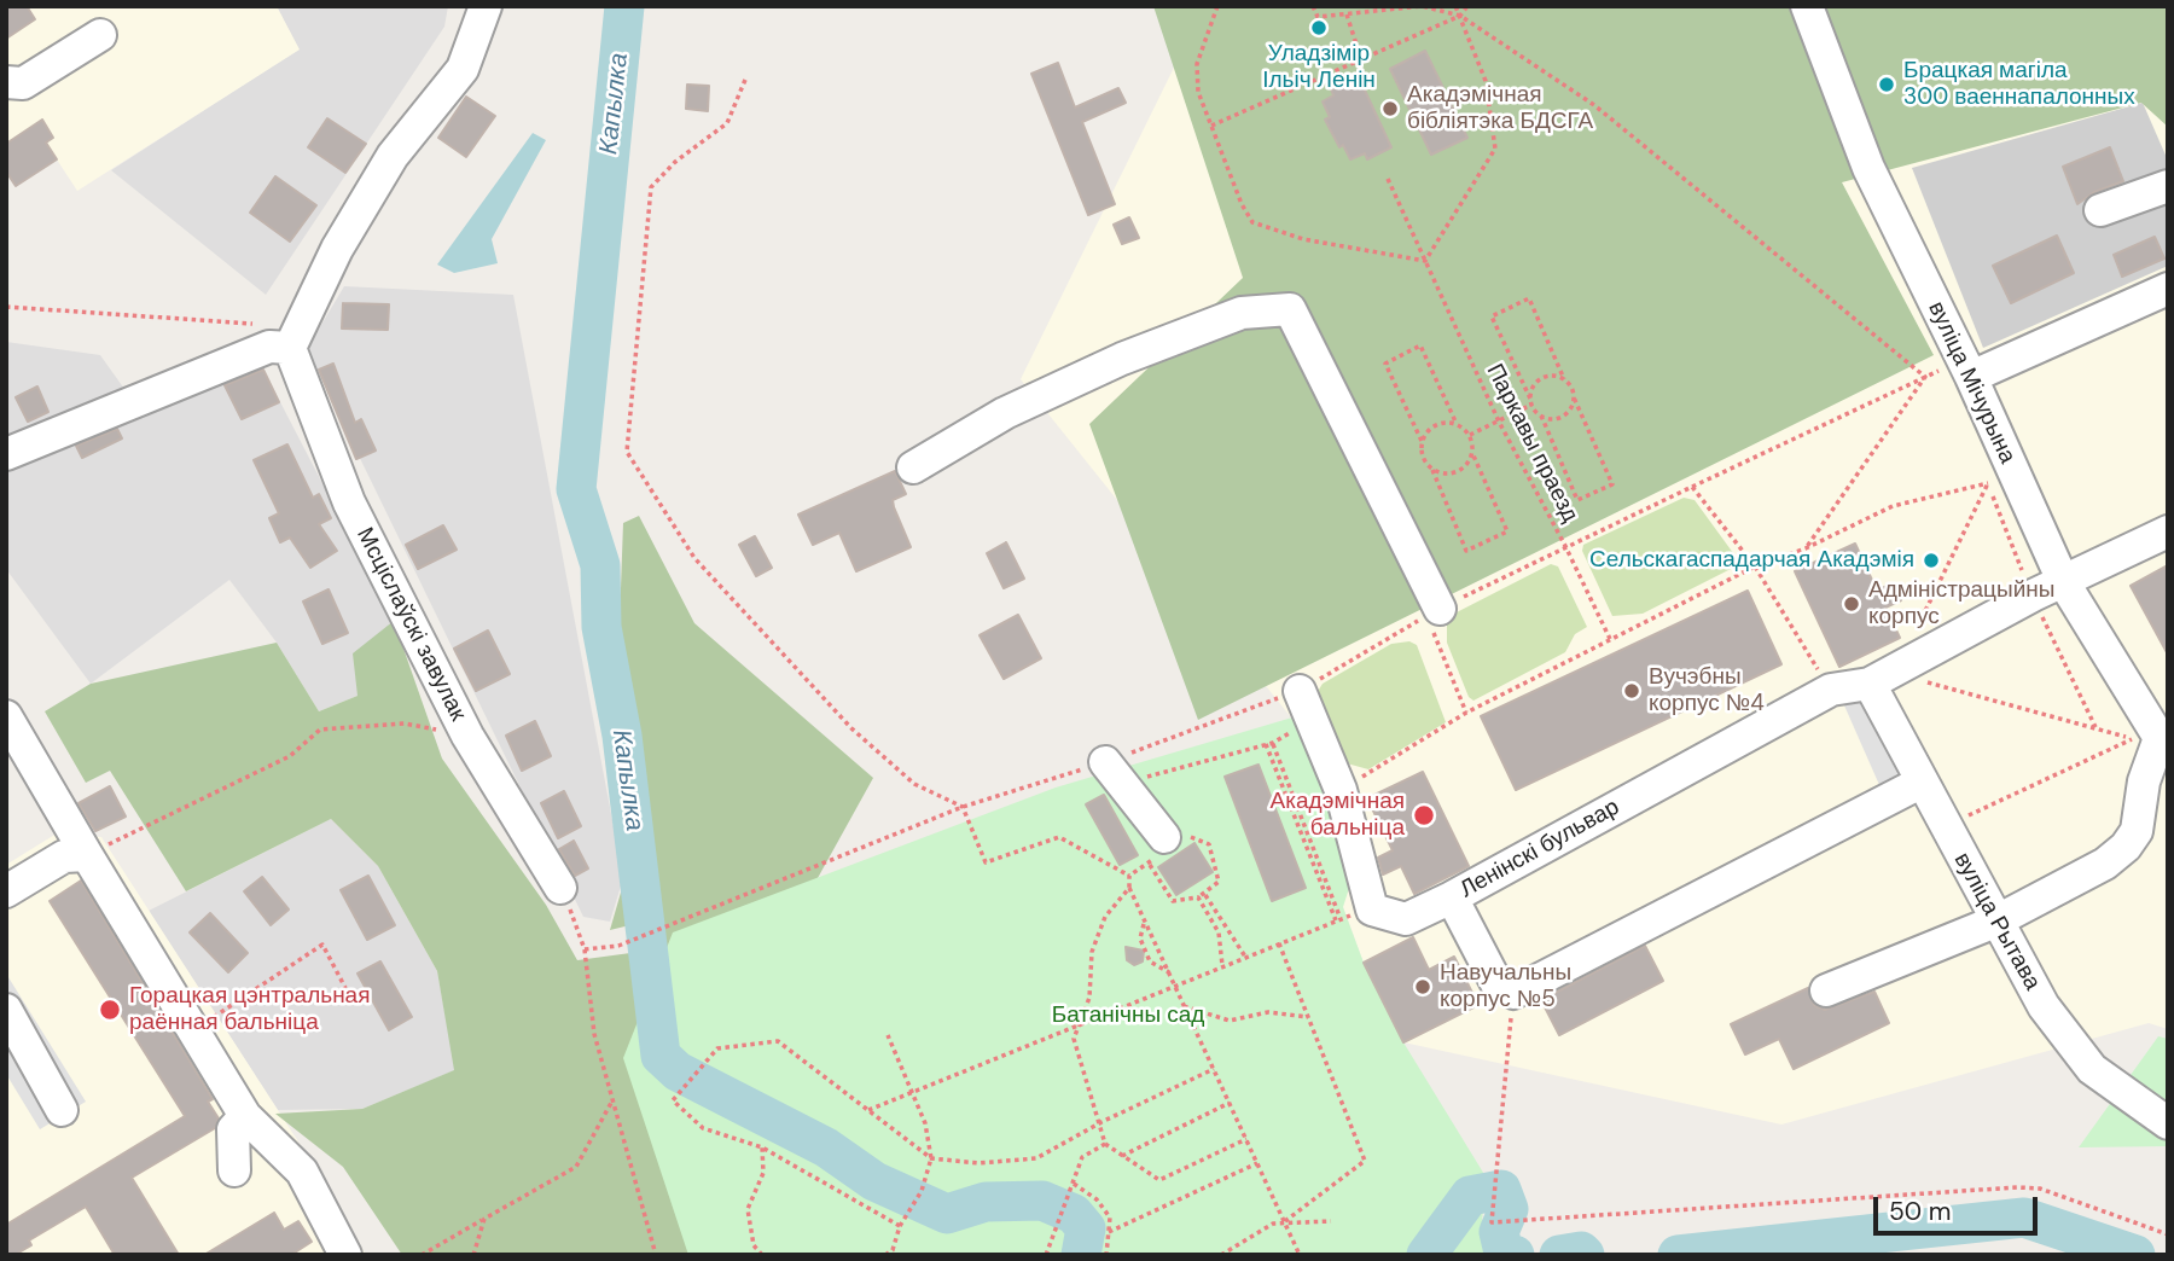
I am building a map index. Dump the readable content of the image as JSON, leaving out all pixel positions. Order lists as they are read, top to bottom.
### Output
{
  "streets": {
    "street": [
      "вуліца Мічурына",
      "Мсціслаўскі завулак",
      "Ленінскі бульвар",
      "вуліца Рытава"
    ],
    "path": ["Паркавы праезд"]
  },
  "crossings": [
    ["Ленінскі бульвар", "вуліца Рытава"]
  ],
  "water": ["Капылка"],
  "parks": ["Батанічны сад"],
  "places": [
    "Уладзімір Ільіч Ленін",
    "Брацкая магіла 300 ваеннапалонных",
    "Акадэмічная бібліятэка БДСГА",
    "Сельскагаспадарчая Акадэмія",
    "Адміністрацыйны корпус",
    "Вучэбны корпус №4",
    "Акадэмічная бальніца",
    "Навучальны корпус №5",
    "Горацкая цэнтральная раённая бальніца"
  ],
  "scale_bar": "50 m"
}
